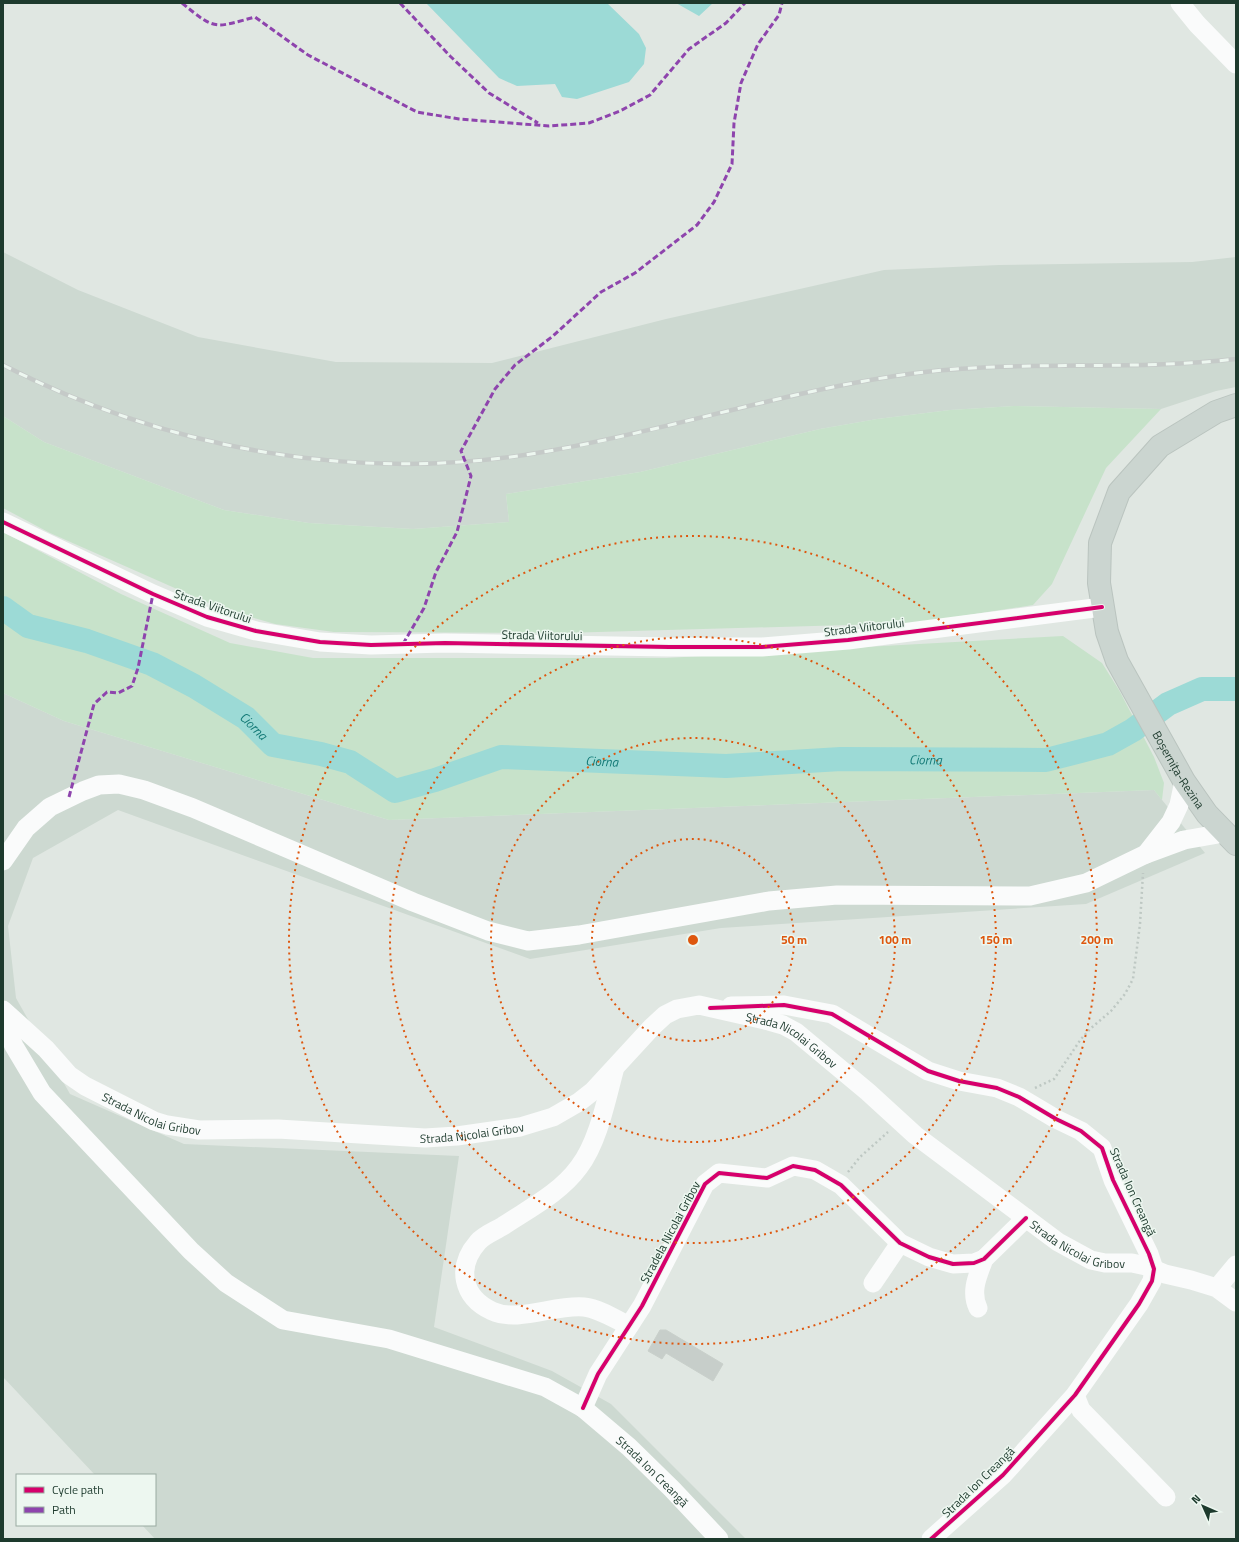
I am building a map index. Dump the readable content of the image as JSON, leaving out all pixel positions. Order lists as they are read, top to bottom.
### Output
{
  "streets": {
    "main road": ["Boșernița-Rezina"],
    "street": [
      "Strada Viitorului",
      "Strada Nicolai Gribov",
      "Strada Ion Creangă",
      "Stradela Nicolai Gribov"
    ]
  },
  "crossings": [
    ["Strada Viitorului", "Boșernița-Rezina"],
    ["Strada Nicolai Gribov", "Strada Ion Creangă"],
    ["Strada Ion Creangă", "Stradela Nicolai Gribov"]
  ],
  "water": ["Ciorna"],
  "legend": ["Cycle path", "Path"],
  "north": "top left",
  "rings": [
    "50 m",
    "100 m",
    "150 m",
    "200 m"
  ]
}
